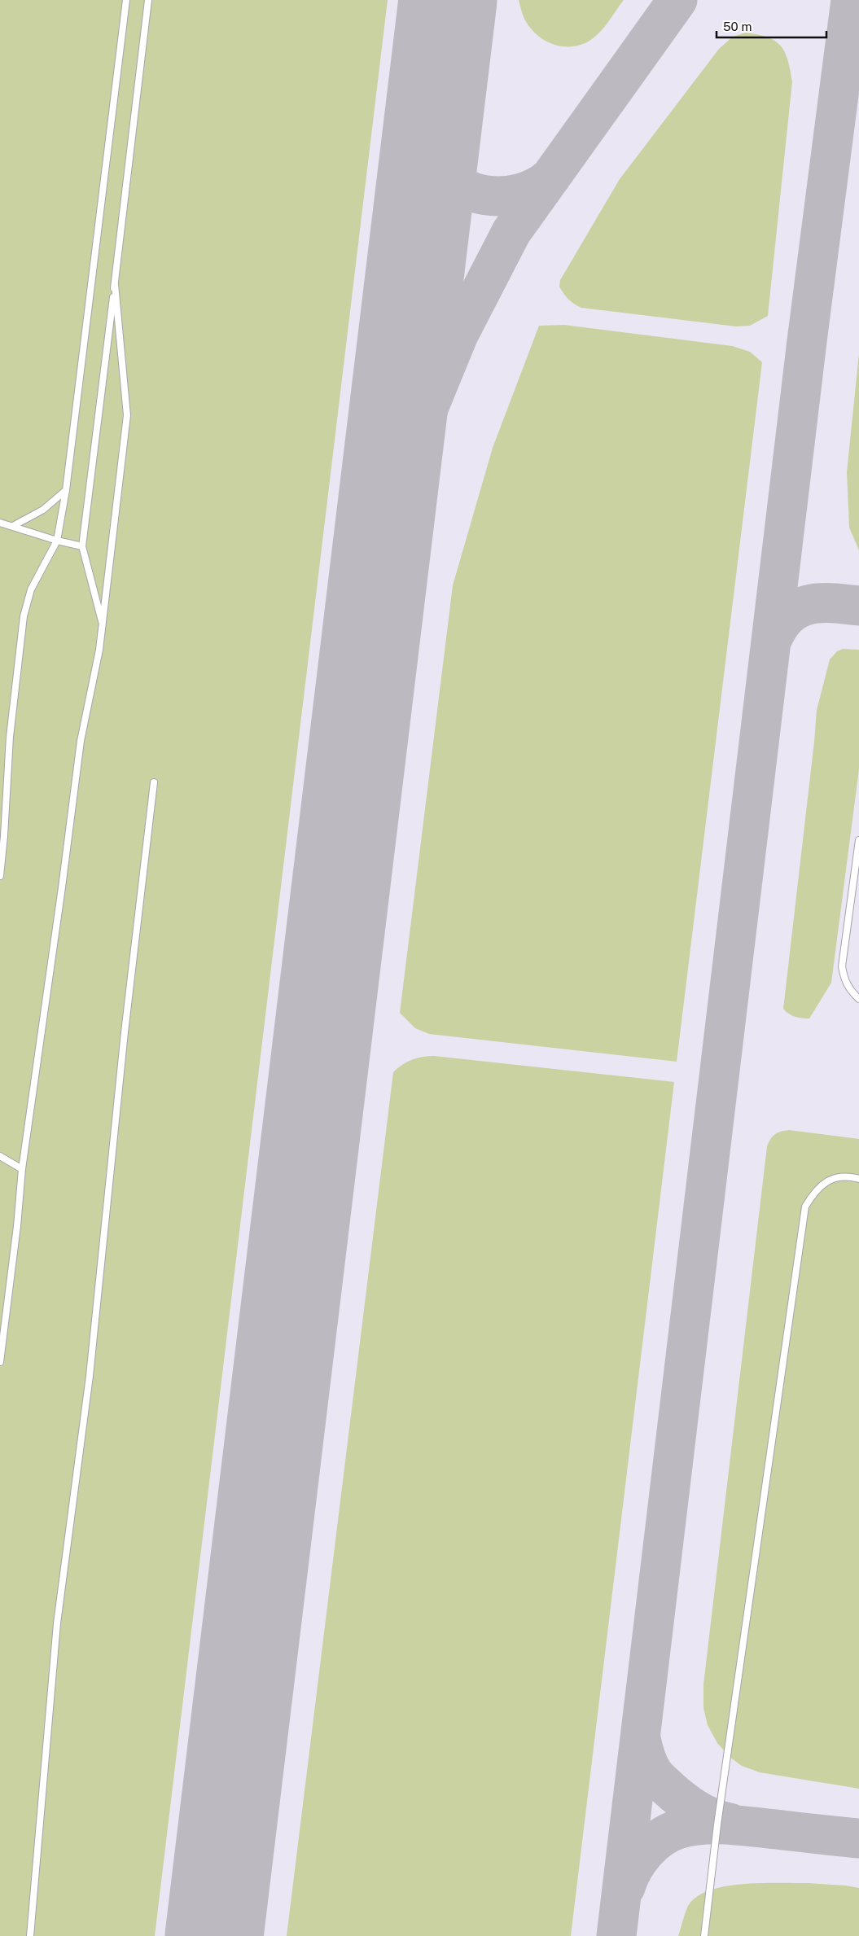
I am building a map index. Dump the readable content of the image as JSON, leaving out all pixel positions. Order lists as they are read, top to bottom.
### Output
{
  "scale_bar": "50 m"
}
